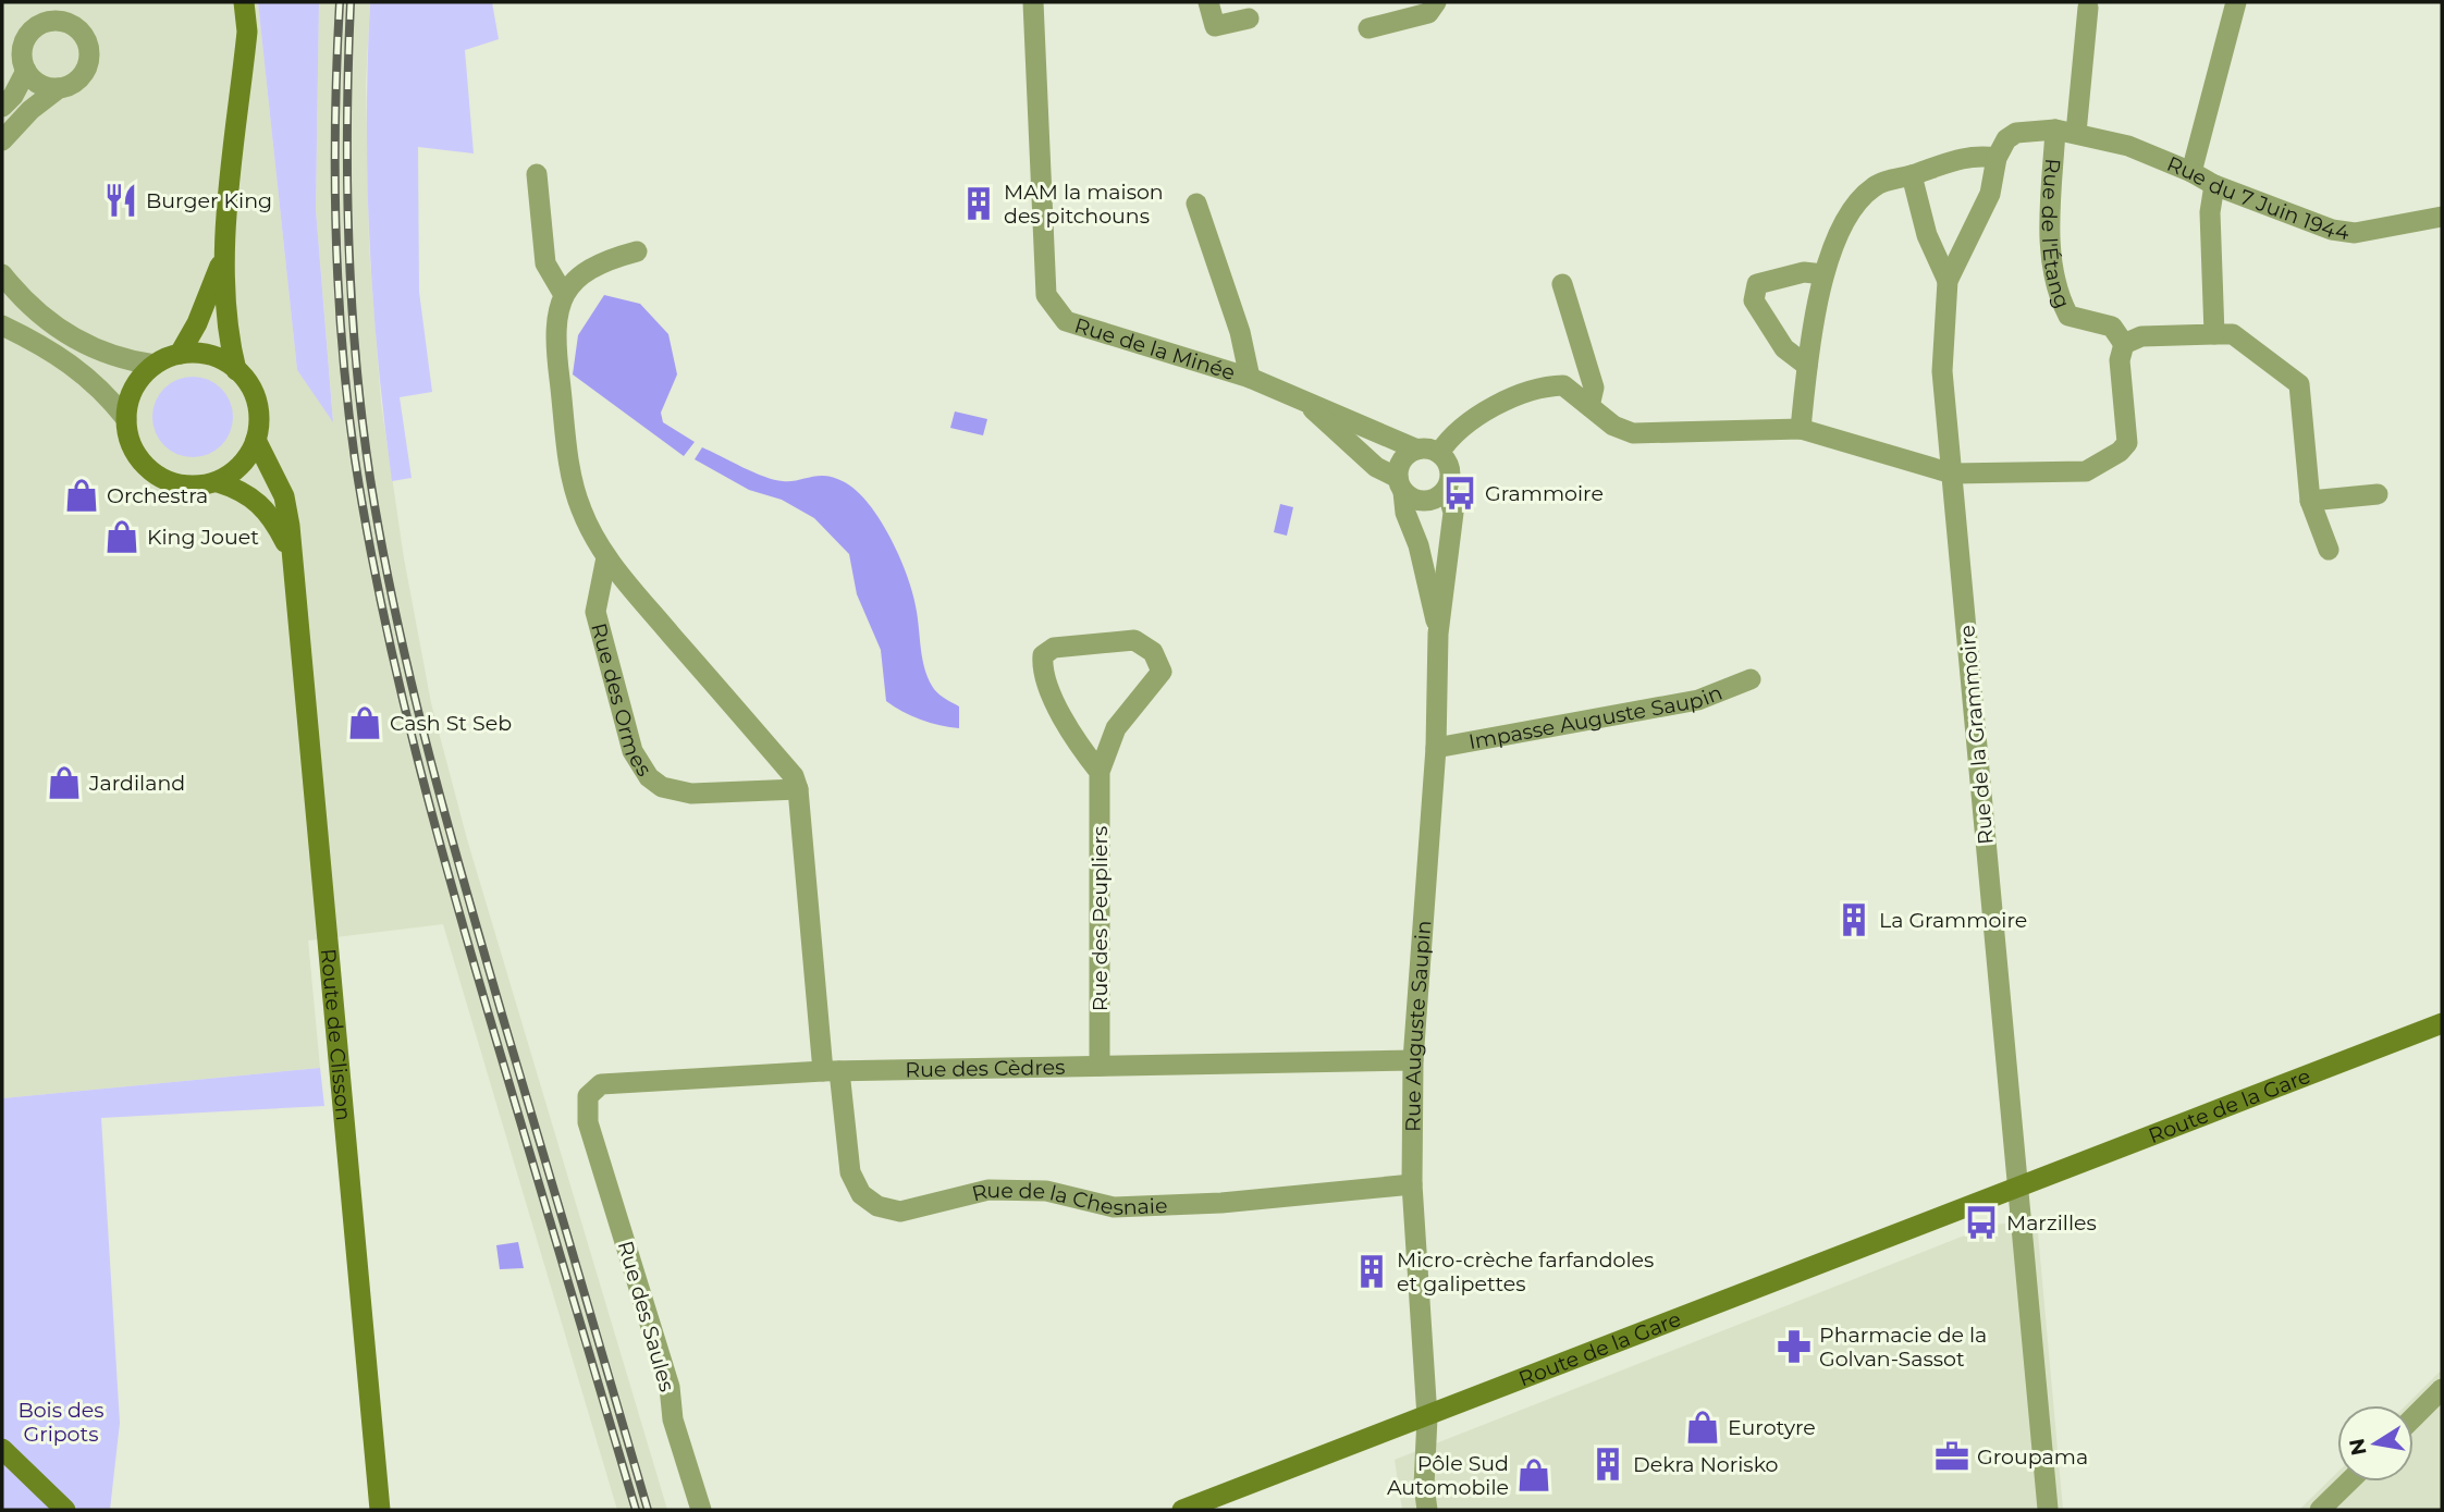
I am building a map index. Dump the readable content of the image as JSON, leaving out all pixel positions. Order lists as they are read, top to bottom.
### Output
{
  "streets": {
    "main road": ["Route de Clisson", "Route de la Gare"],
    "street": [
      "Rue du 7 Juin 1944",
      "Rue de l'Étang",
      "Rue de la Minée",
      "Rue des Ormes",
      "Impasse Auguste Saupin",
      "Rue de la Grammoire",
      "Rue des Peupliers",
      "Rue Auguste Saupin",
      "Rue des Cèdres",
      "Rue de la Chesnaie",
      "Rue des Saules"
    ]
  },
  "crossings": [
    ["Rue du 7 Juin 1944", "Rue de l'Étang"],
    ["Rue du 7 Juin 1944", "Rue de la Grammoire"],
    ["Rue de la Minée", "Rue Auguste Saupin"],
    ["Impasse Auguste Saupin", "Rue Auguste Saupin"],
    ["Rue de la Grammoire", "Route de la Gare"],
    ["Rue des Peupliers", "Rue des Cèdres"],
    ["Rue Auguste Saupin", "Rue des Cèdres"],
    ["Rue Auguste Saupin", "Route de la Gare"],
    ["Rue Auguste Saupin", "Rue de la Chesnaie"],
    ["Rue des Cèdres", "Rue de la Chesnaie"],
    ["Rue des Cèdres", "Rue des Saules"]
  ],
  "parks": ["Bois des Gripots"],
  "places": {
    "restaurant": ["Burger King"],
    "building": [
      "MAM la maison des pitchouns",
      "La Grammoire",
      "Micro-crèche farfandoles et galipettes",
      "Dekra Norisko"
    ],
    "bus stop": ["Grammoire", "Marzilles"],
    "shop": [
      "Orchestra",
      "King Jouet",
      "Cash St Seb",
      "Jardiland",
      "Eurotyre",
      "Pôle Sud Automobile"
    ],
    "pharmacy": ["Pharmacie de la Golvan-Sassot"],
    "office": ["Groupama"]
  },
  "north": "left"
}
